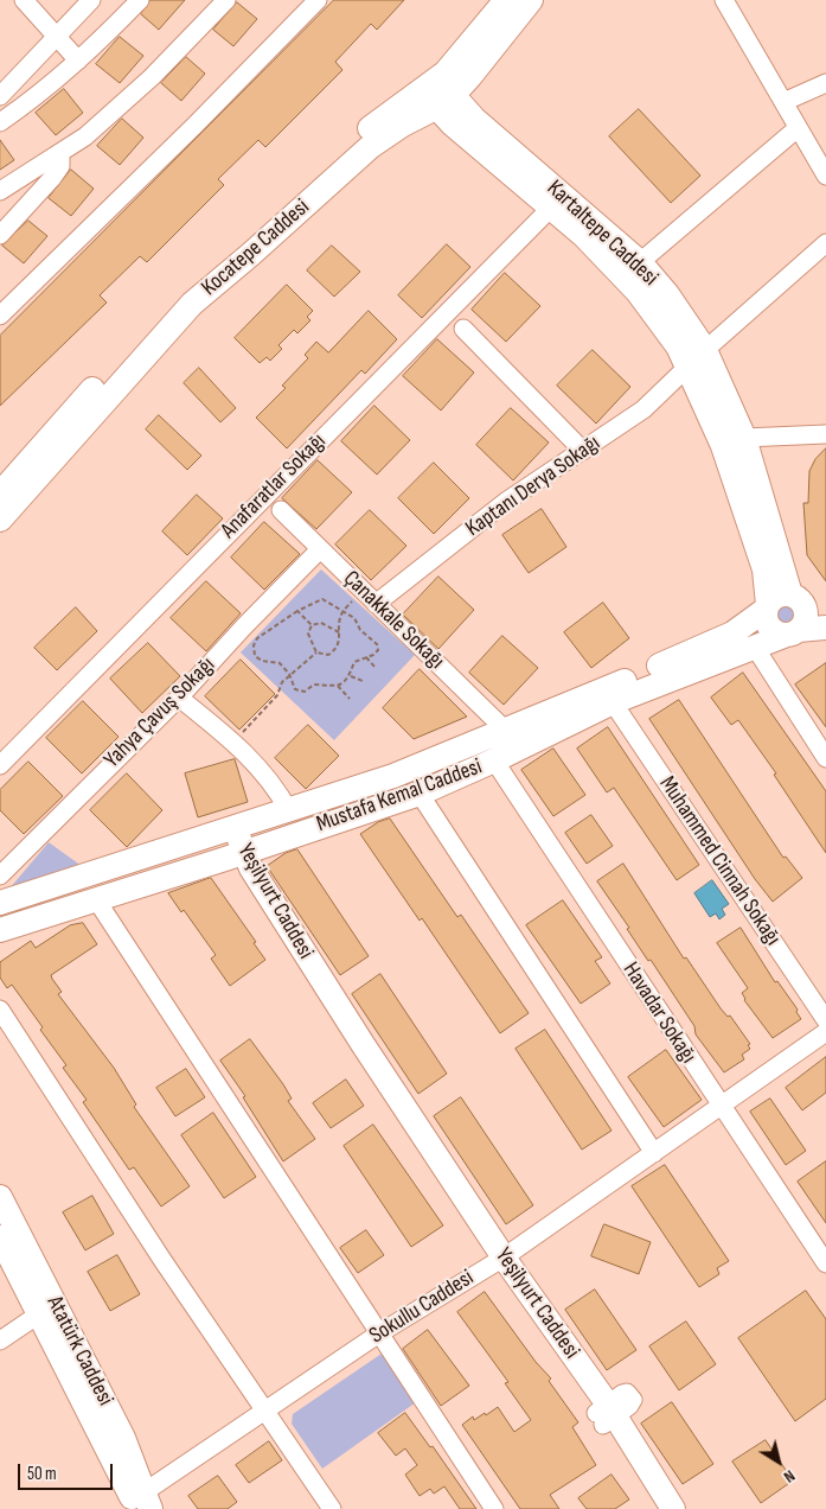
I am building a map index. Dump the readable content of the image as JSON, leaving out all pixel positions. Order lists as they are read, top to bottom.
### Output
{
  "streets": {
    "main road": [
      "Kartaltepe Caddesi",
      "Kocatepe Caddesi",
      "Mustafa Kemal Caddesi",
      "Yeşilyurt Caddesi",
      "Atatürk Caddesi"
    ],
    "street": [
      "Anafaratlar Sokağı",
      "Kaptanı Derya Sokağı",
      "Çanakkale Sokağı",
      "Yahya Çavuş Sokağı",
      "Muhammed Cinnah Sokağı",
      "Havadar Sokağı",
      "Sokullu Caddesi"
    ]
  },
  "crossings": [
    ["Kartaltepe Caddesi", "Kocatepe Caddesi"],
    ["Kartaltepe Caddesi", "Anafaratlar Sokağı"],
    ["Kartaltepe Caddesi", "Kaptanı Derya Sokağı"],
    ["Kartaltepe Caddesi", "Mustafa Kemal Caddesi"],
    ["Kaptanı Derya Sokağı", "Çanakkale Sokağı"],
    ["Çanakkale Sokağı", "Yahya Çavuş Sokağı"],
    ["Çanakkale Sokağı", "Mustafa Kemal Caddesi"],
    ["Mustafa Kemal Caddesi", "Muhammed Cinnah Sokağı"],
    ["Mustafa Kemal Caddesi", "Yeşilyurt Caddesi"],
    ["Mustafa Kemal Caddesi", "Havadar Sokağı"],
    ["Yeşilyurt Caddesi", "Sokullu Caddesi"],
    ["Havadar Sokağı", "Sokullu Caddesi"],
    ["Sokullu Caddesi", "Atatürk Caddesi"]
  ],
  "scale_bar": "50 m",
  "north": "bottom right"
}
